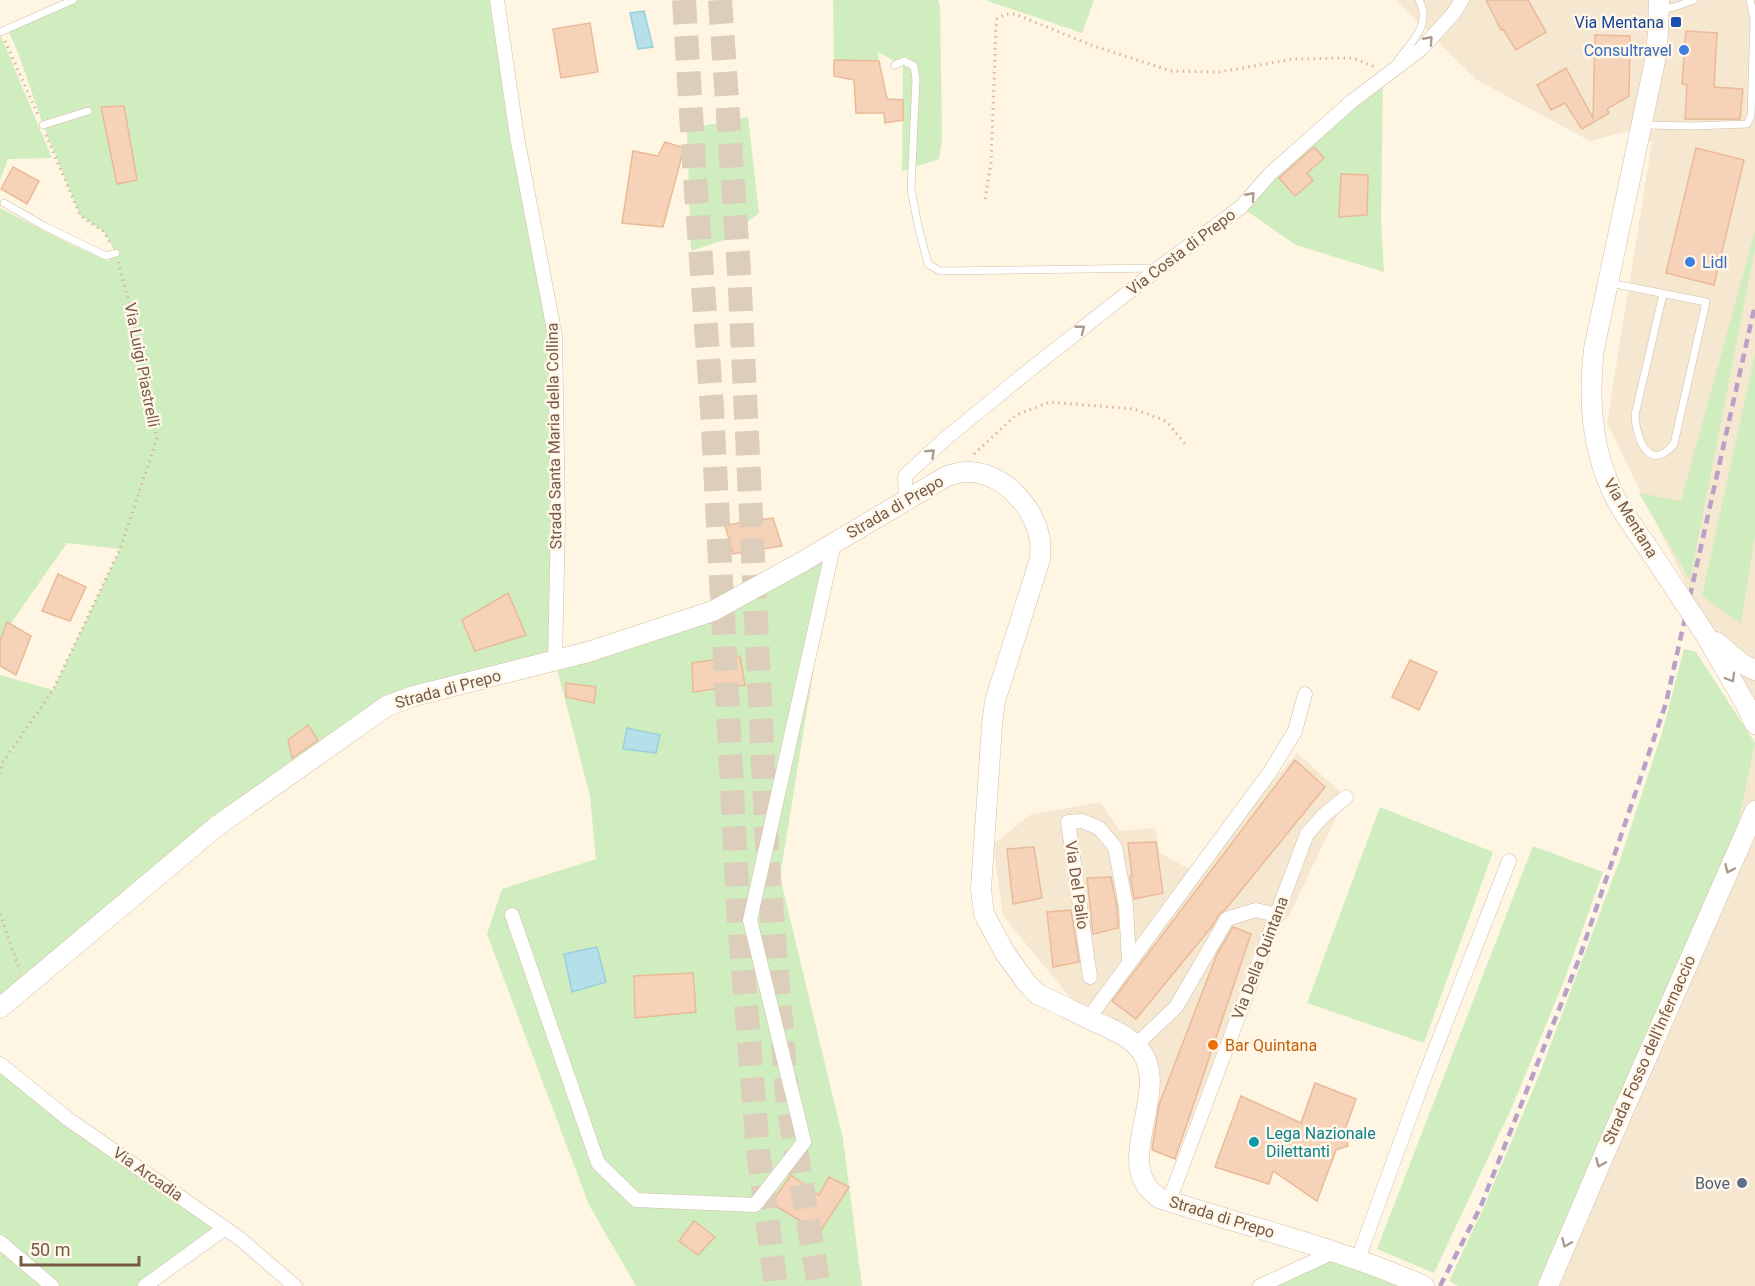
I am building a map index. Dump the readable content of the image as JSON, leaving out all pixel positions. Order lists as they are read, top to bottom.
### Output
{
  "streets": {
    "street": [
      "Via Costa di Prepo",
      "Strada Santa Maria della Collina",
      "Strada di Prepo",
      "Via Mentana",
      "Via Del Palio",
      "Via Della Quintana",
      "Strada Fosso dell'Infernaccio",
      "Via Arcadia"
    ],
    "path": ["Via Luigi Piastrelli"]
  },
  "crossings": [
    ["Via Costa di Prepo", "Strada di Prepo"],
    ["Strada Santa Maria della Collina", "Strada di Prepo"],
    ["Strada di Prepo", "Via Della Quintana"]
  ],
  "one_way": ["Via Costa di Prepo", "Strada Fosso dell'Infernaccio"],
  "places": {
    "transit": ["Via Mentana"],
    "other": [
      "Consultravel",
      "Lidl",
      "Bar Quintana",
      "Lega Nazionale Dilettanti",
      "Bove"
    ]
  },
  "scale_bar": "50 m"
}
